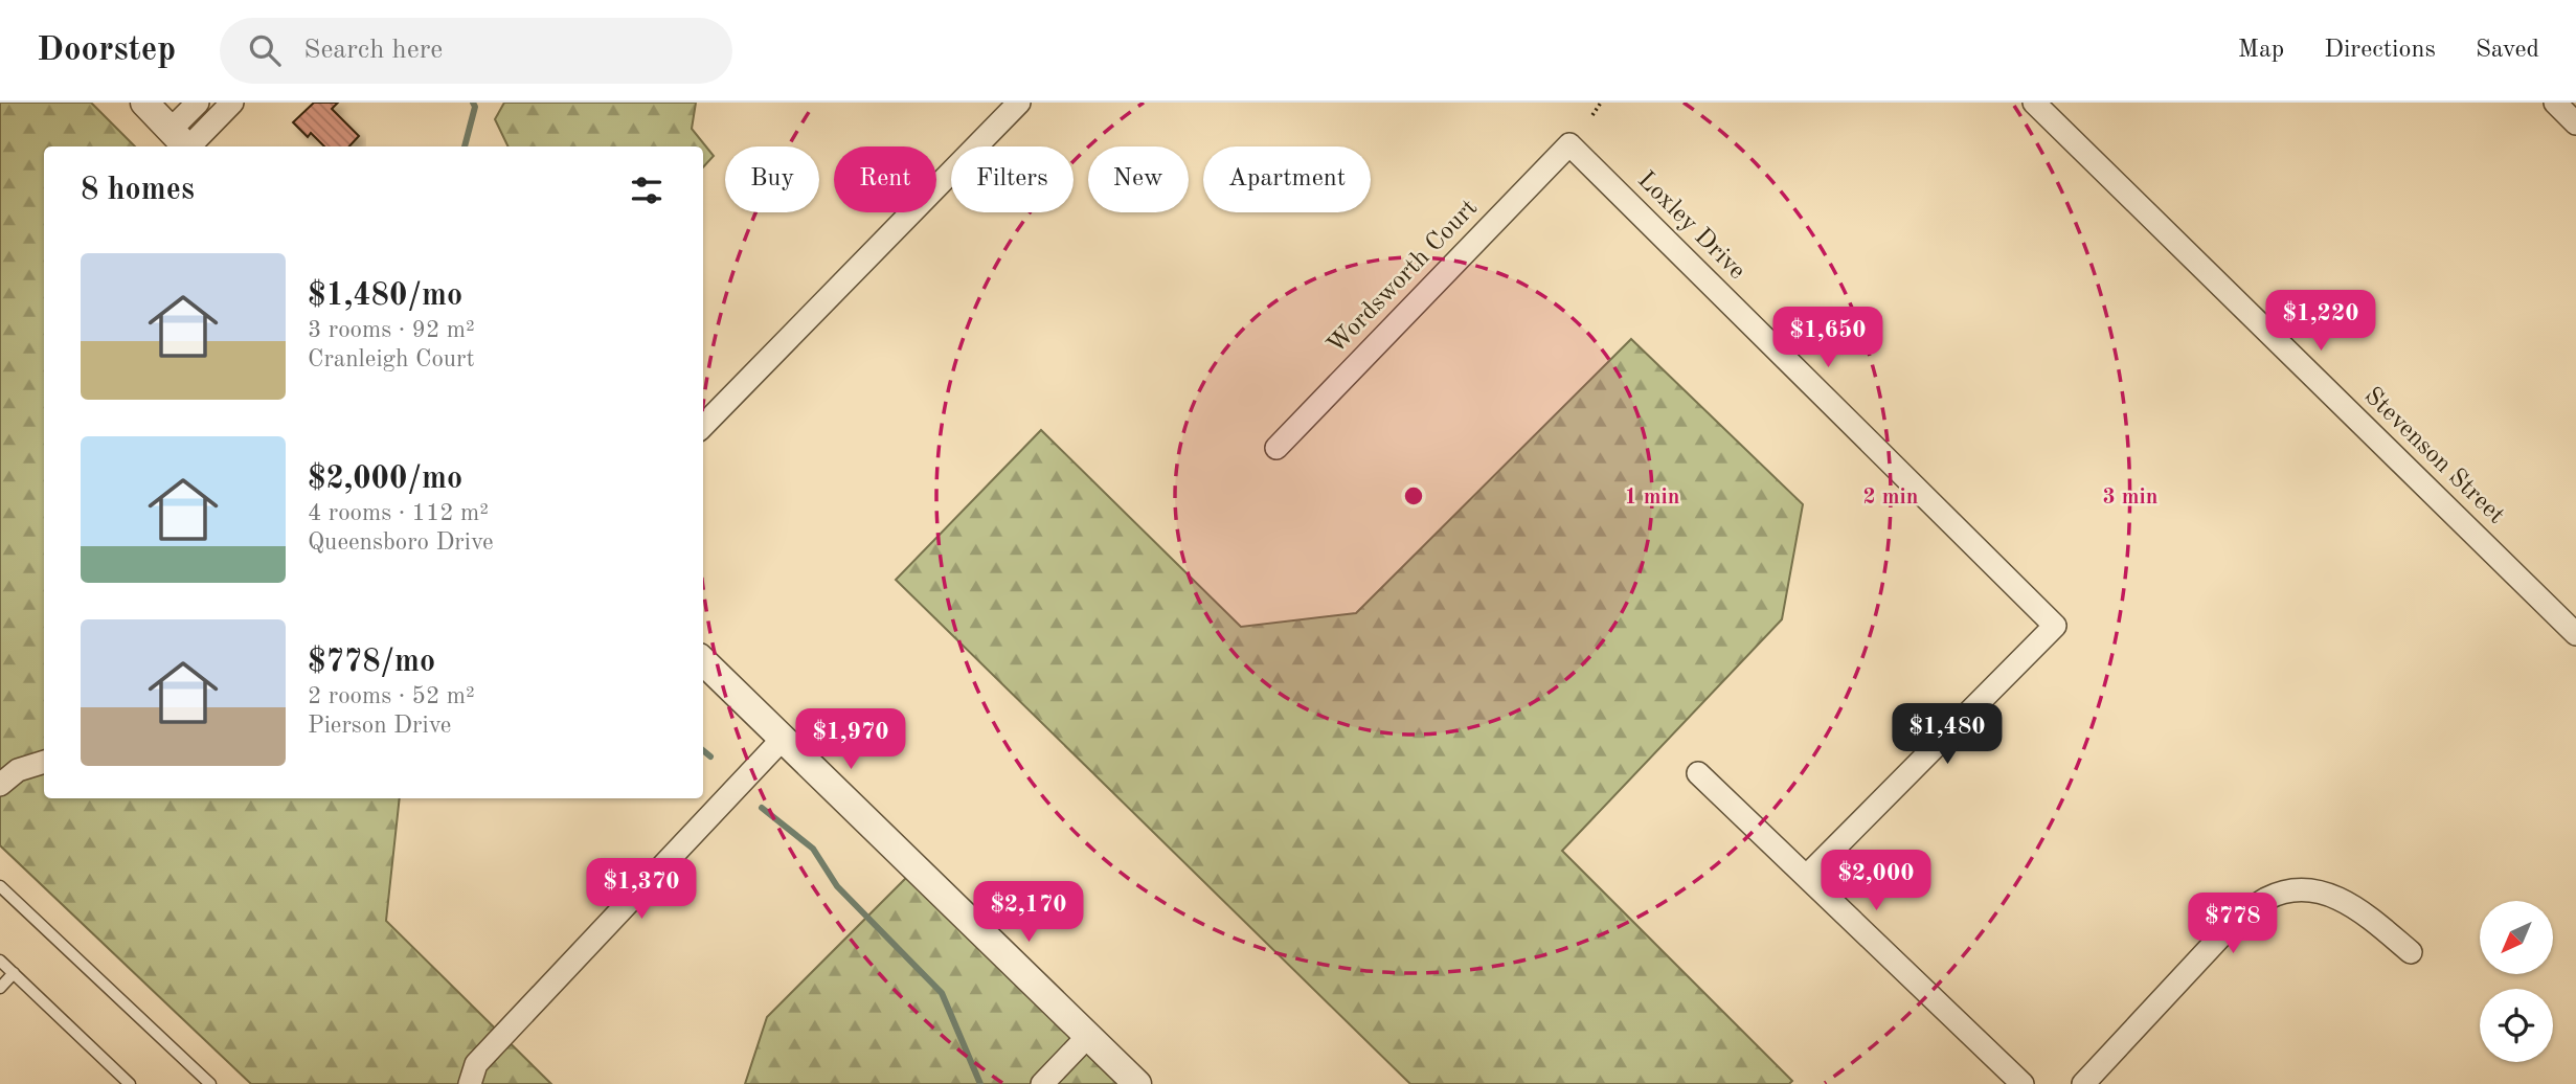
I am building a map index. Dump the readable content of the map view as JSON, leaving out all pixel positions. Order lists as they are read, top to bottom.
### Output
{
  "streets": {
    "street": ["Loxley Drive", "Wordsworth Court", "Stevenson Street"]
  },
  "crossings": [
    ["Loxley Drive", "Wordsworth Court"]
  ],
  "north": "bottom left",
  "page": {
    "header": "Doorstep",
    "search": "Search here",
    "nav": ["Map", "Directions", "Saved"],
    "chip": [
      "Buy",
      "Rent",
      "Filters",
      "New",
      "Apartment"
    ],
    "heading": "8 homes",
    "list": [
      {
        "name": "$1,480/mo",
        "note": "3 rooms · 92 m² · Cranleigh Court"
      },
      {
        "name": "$2,000/mo",
        "note": "4 rooms · 112 m² · Queensboro Drive"
      },
      {
        "name": "$778/mo",
        "note": "2 rooms · 52 m² · Pierson Drive"
      }
    ],
    "price": [
      "$1,220",
      "$1,650",
      "$1,480",
      "$1,970",
      "$2,000",
      "$1,370",
      "$2,170",
      "$778"
    ]
  },
  "rings": ["1 min", "2 min", "3 min"]
}
